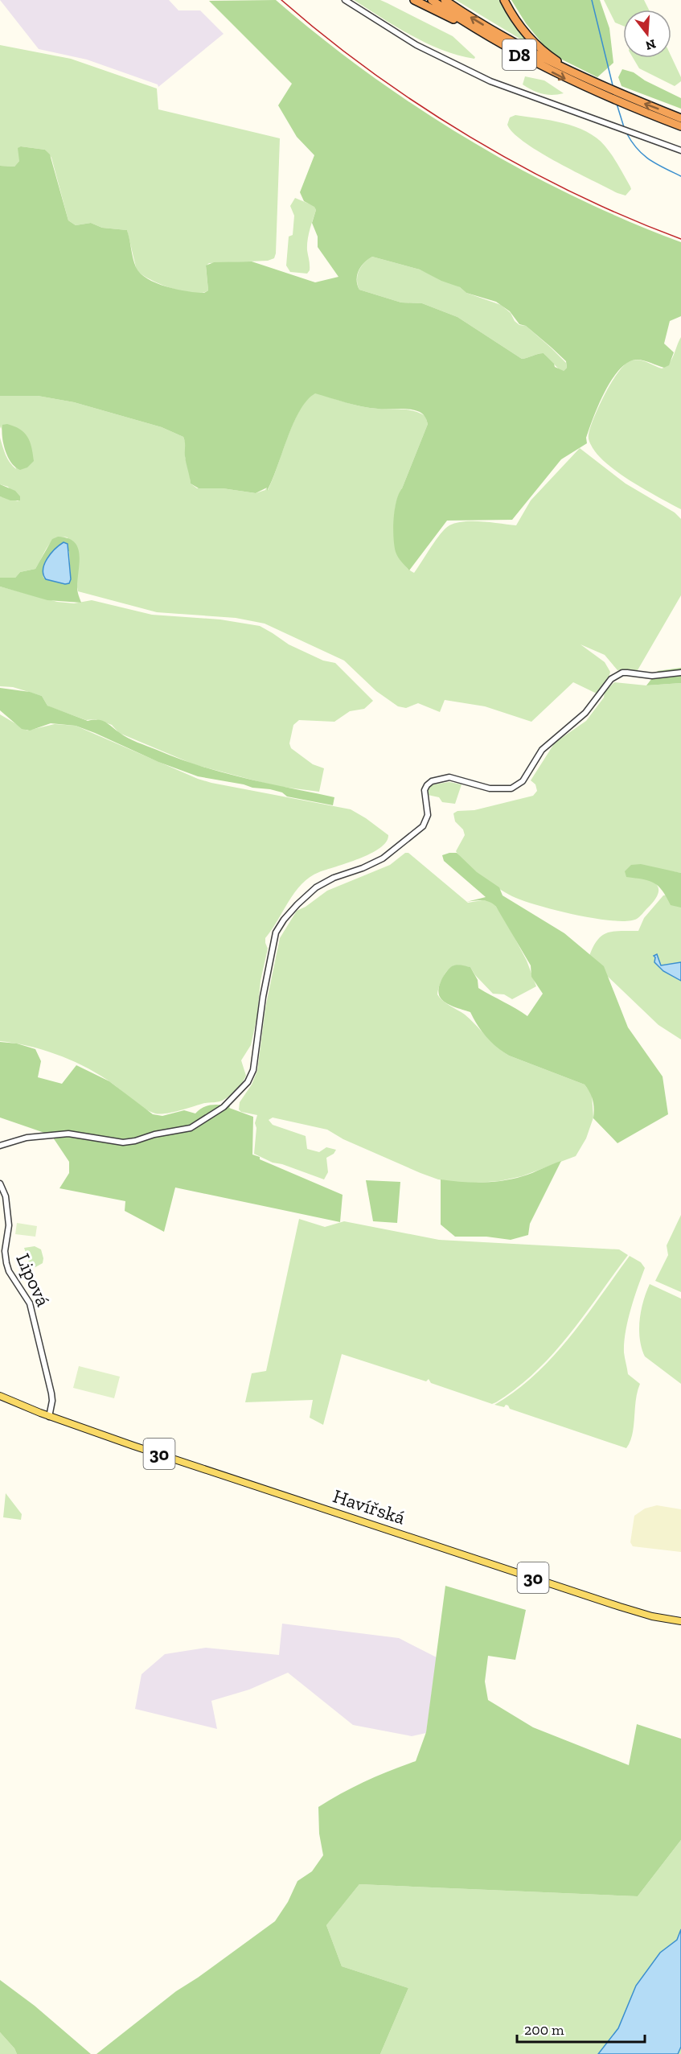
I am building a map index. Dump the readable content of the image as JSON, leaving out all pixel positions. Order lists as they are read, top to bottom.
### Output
{
  "streets": {
    "highway": ["D8"],
    "main road": ["30", "Havířská"],
    "street": ["Lipová"]
  },
  "crossings": [
    ["Lipová", "30"],
    ["Lipová", "Havířská"],
    ["30", "Havířská"]
  ],
  "scale_bar": "200 m",
  "north": "bottom"
}
